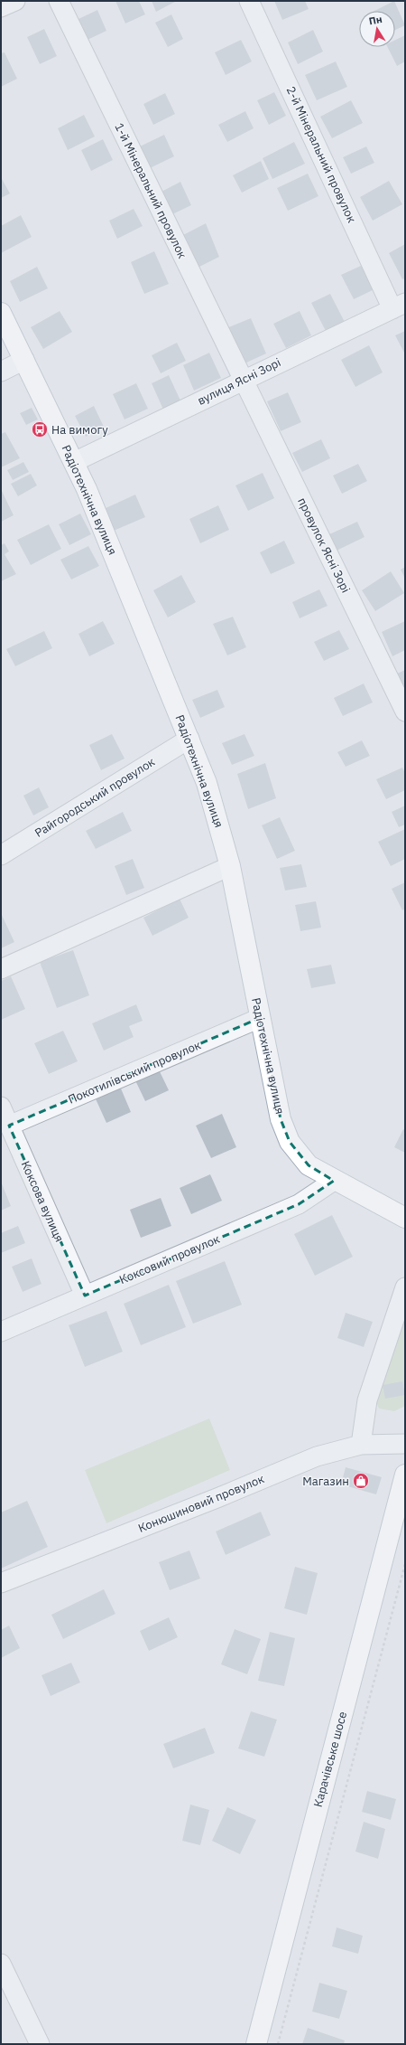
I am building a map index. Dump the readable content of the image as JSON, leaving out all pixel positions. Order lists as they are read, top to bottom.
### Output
{
  "streets": {
    "main road": ["Радіотехнічна вулиця", "Карачівське шосе"],
    "street": [
      "2-й Мінеральний провулок",
      "1-й Мінеральний провулок",
      "вулиця Ясні Зорі",
      "провулок Ясні Зорі",
      "Райгородський провулок",
      "Покотилівський провулок",
      "Коксова вулиця",
      "Коксовий провулок",
      "Конюшиновий провулок"
    ]
  },
  "crossings": [
    ["2-й Мінеральний провулок", "вулиця Ясні Зорі"],
    ["1-й Мінеральний провулок", "вулиця Ясні Зорі"],
    ["1-й Мінеральний провулок", "провулок Ясні Зорі"],
    ["вулиця Ясні Зорі", "Радіотехнічна вулиця"],
    ["вулиця Ясні Зорі", "провулок Ясні Зорі"],
    ["Радіотехнічна вулиця", "Райгородський провулок"],
    ["Радіотехнічна вулиця", "Покотилівський провулок"],
    ["Радіотехнічна вулиця", "Коксовий провулок"],
    ["Покотилівський провулок", "Коксова вулиця"],
    ["Коксова вулиця", "Коксовий провулок"]
  ],
  "places": {
    "bus stop": ["На вимогу"],
    "shop": ["Магазин"]
  },
  "north": "top"
}
